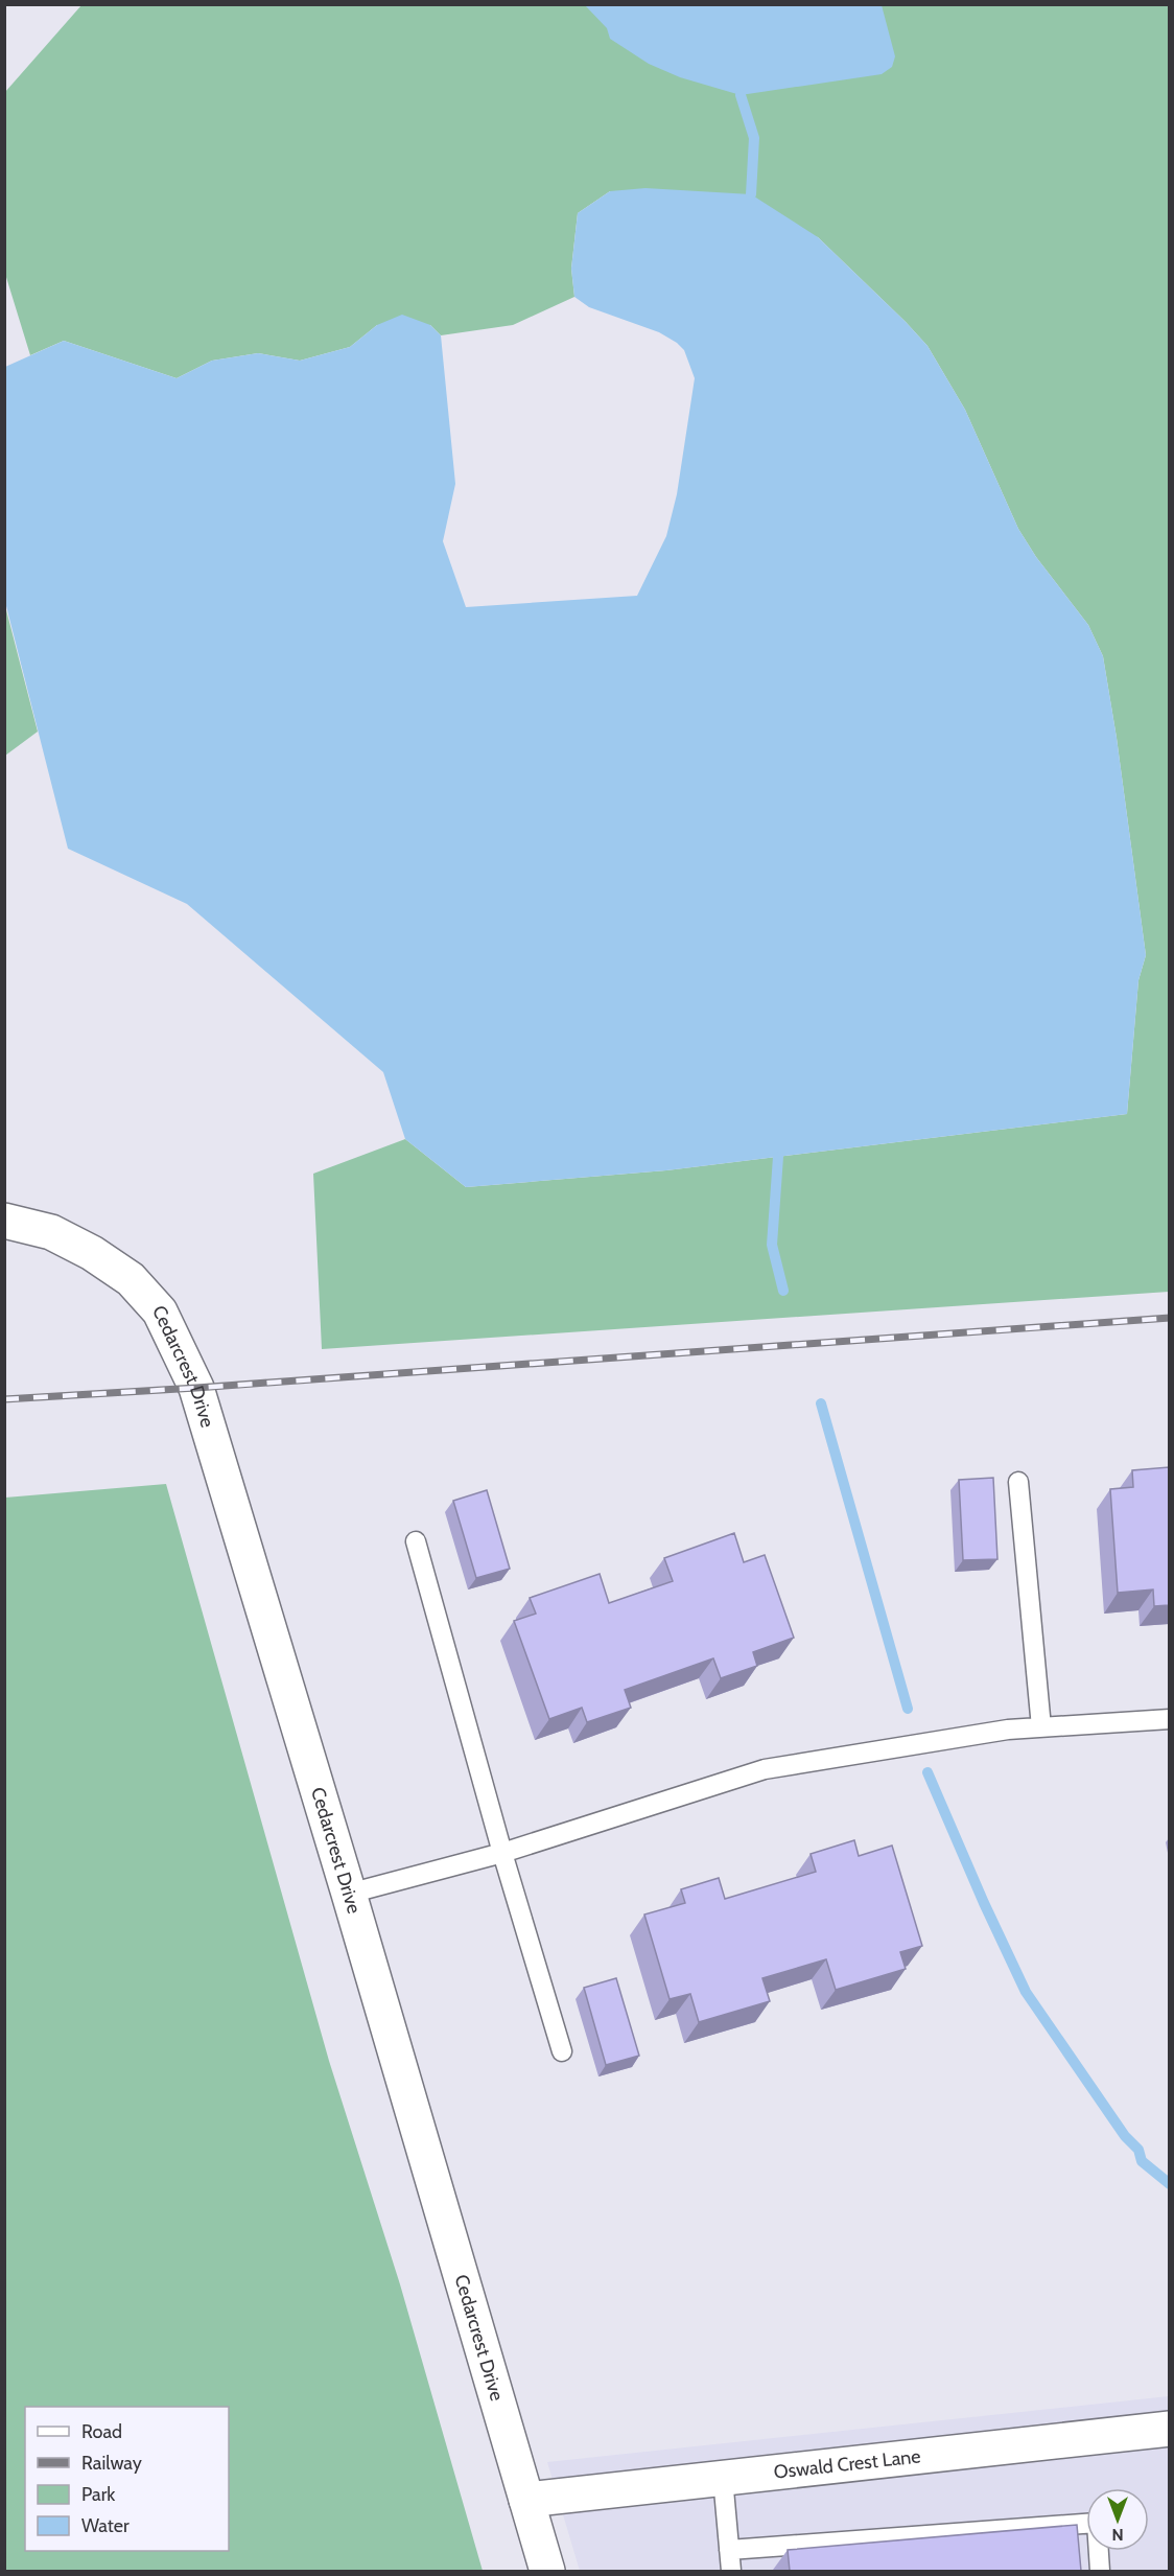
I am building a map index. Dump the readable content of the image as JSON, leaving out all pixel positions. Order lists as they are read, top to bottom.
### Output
{
  "streets": {
    "street": ["Cedarcrest Drive", "Oswald Crest Lane"]
  },
  "crossings": [
    ["Cedarcrest Drive", "Oswald Crest Lane"]
  ],
  "legend": [
    "Road",
    "Railway",
    "Park",
    "Water"
  ],
  "north": "bottom"
}
